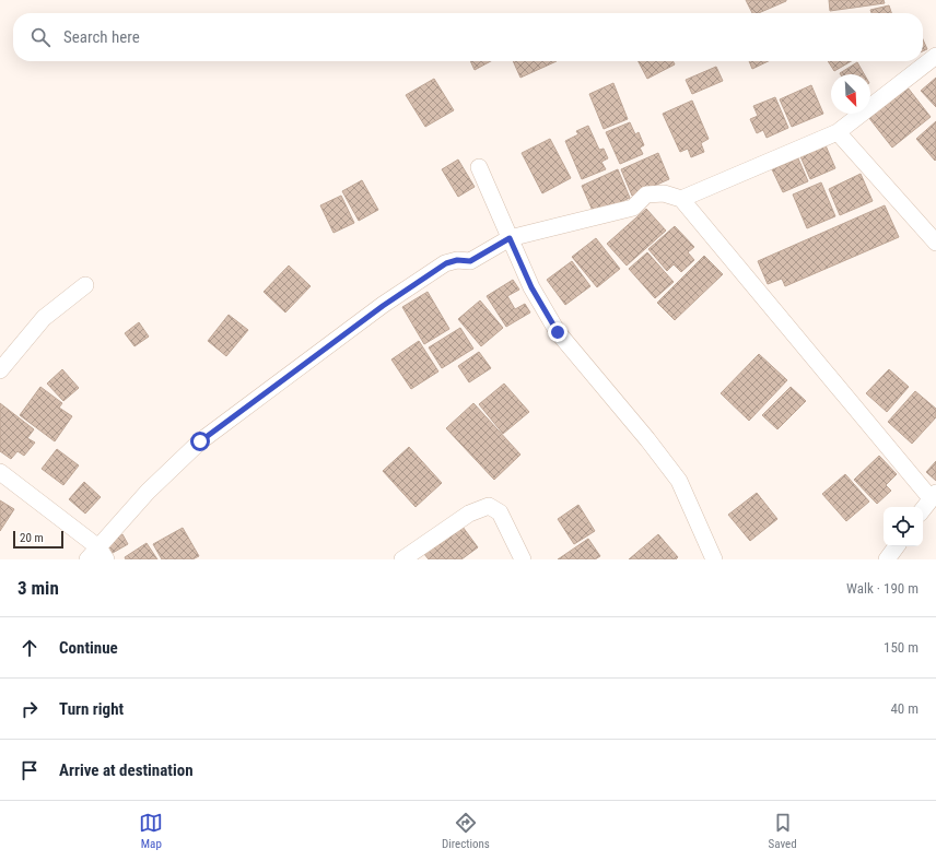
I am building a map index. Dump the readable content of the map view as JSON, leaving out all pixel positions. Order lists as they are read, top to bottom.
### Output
{
  "scale_bar": "20 m",
  "north": "bottom right",
  "page": {
    "search": "Search here",
    "scale": "20 m",
    "heading": ["3 min", "Walk · 190 m"],
    "list": [
      ["Continue", "150 m"],
      ["Turn right", "40 m"],
      "Arrive at destination"
    ],
    "nav": ["Map", "Directions", "Saved"]
  }
}
